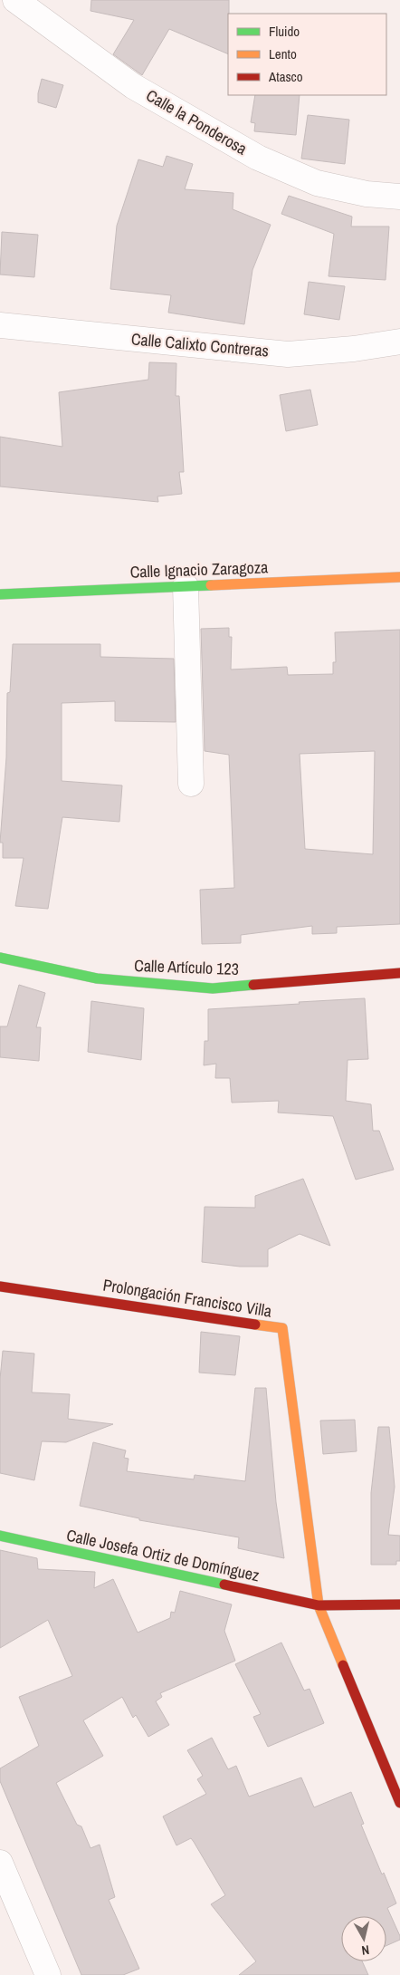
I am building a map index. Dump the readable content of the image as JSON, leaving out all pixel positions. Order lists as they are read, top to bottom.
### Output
{
  "streets": {
    "street": [
      "Calle la Ponderosa",
      "Calle Calixto Contreras",
      "Calle Ignacio Zaragoza",
      "Calle Artículo 123",
      "Prolongación Francisco Villa",
      "Calle Josefa Ortiz de Domínguez"
    ]
  },
  "crossings": [
    ["Prolongación Francisco Villa", "Calle Josefa Ortiz de Domínguez"]
  ],
  "legend": ["Fluido", "Lento", "Atasco"],
  "north": "bottom"
}
